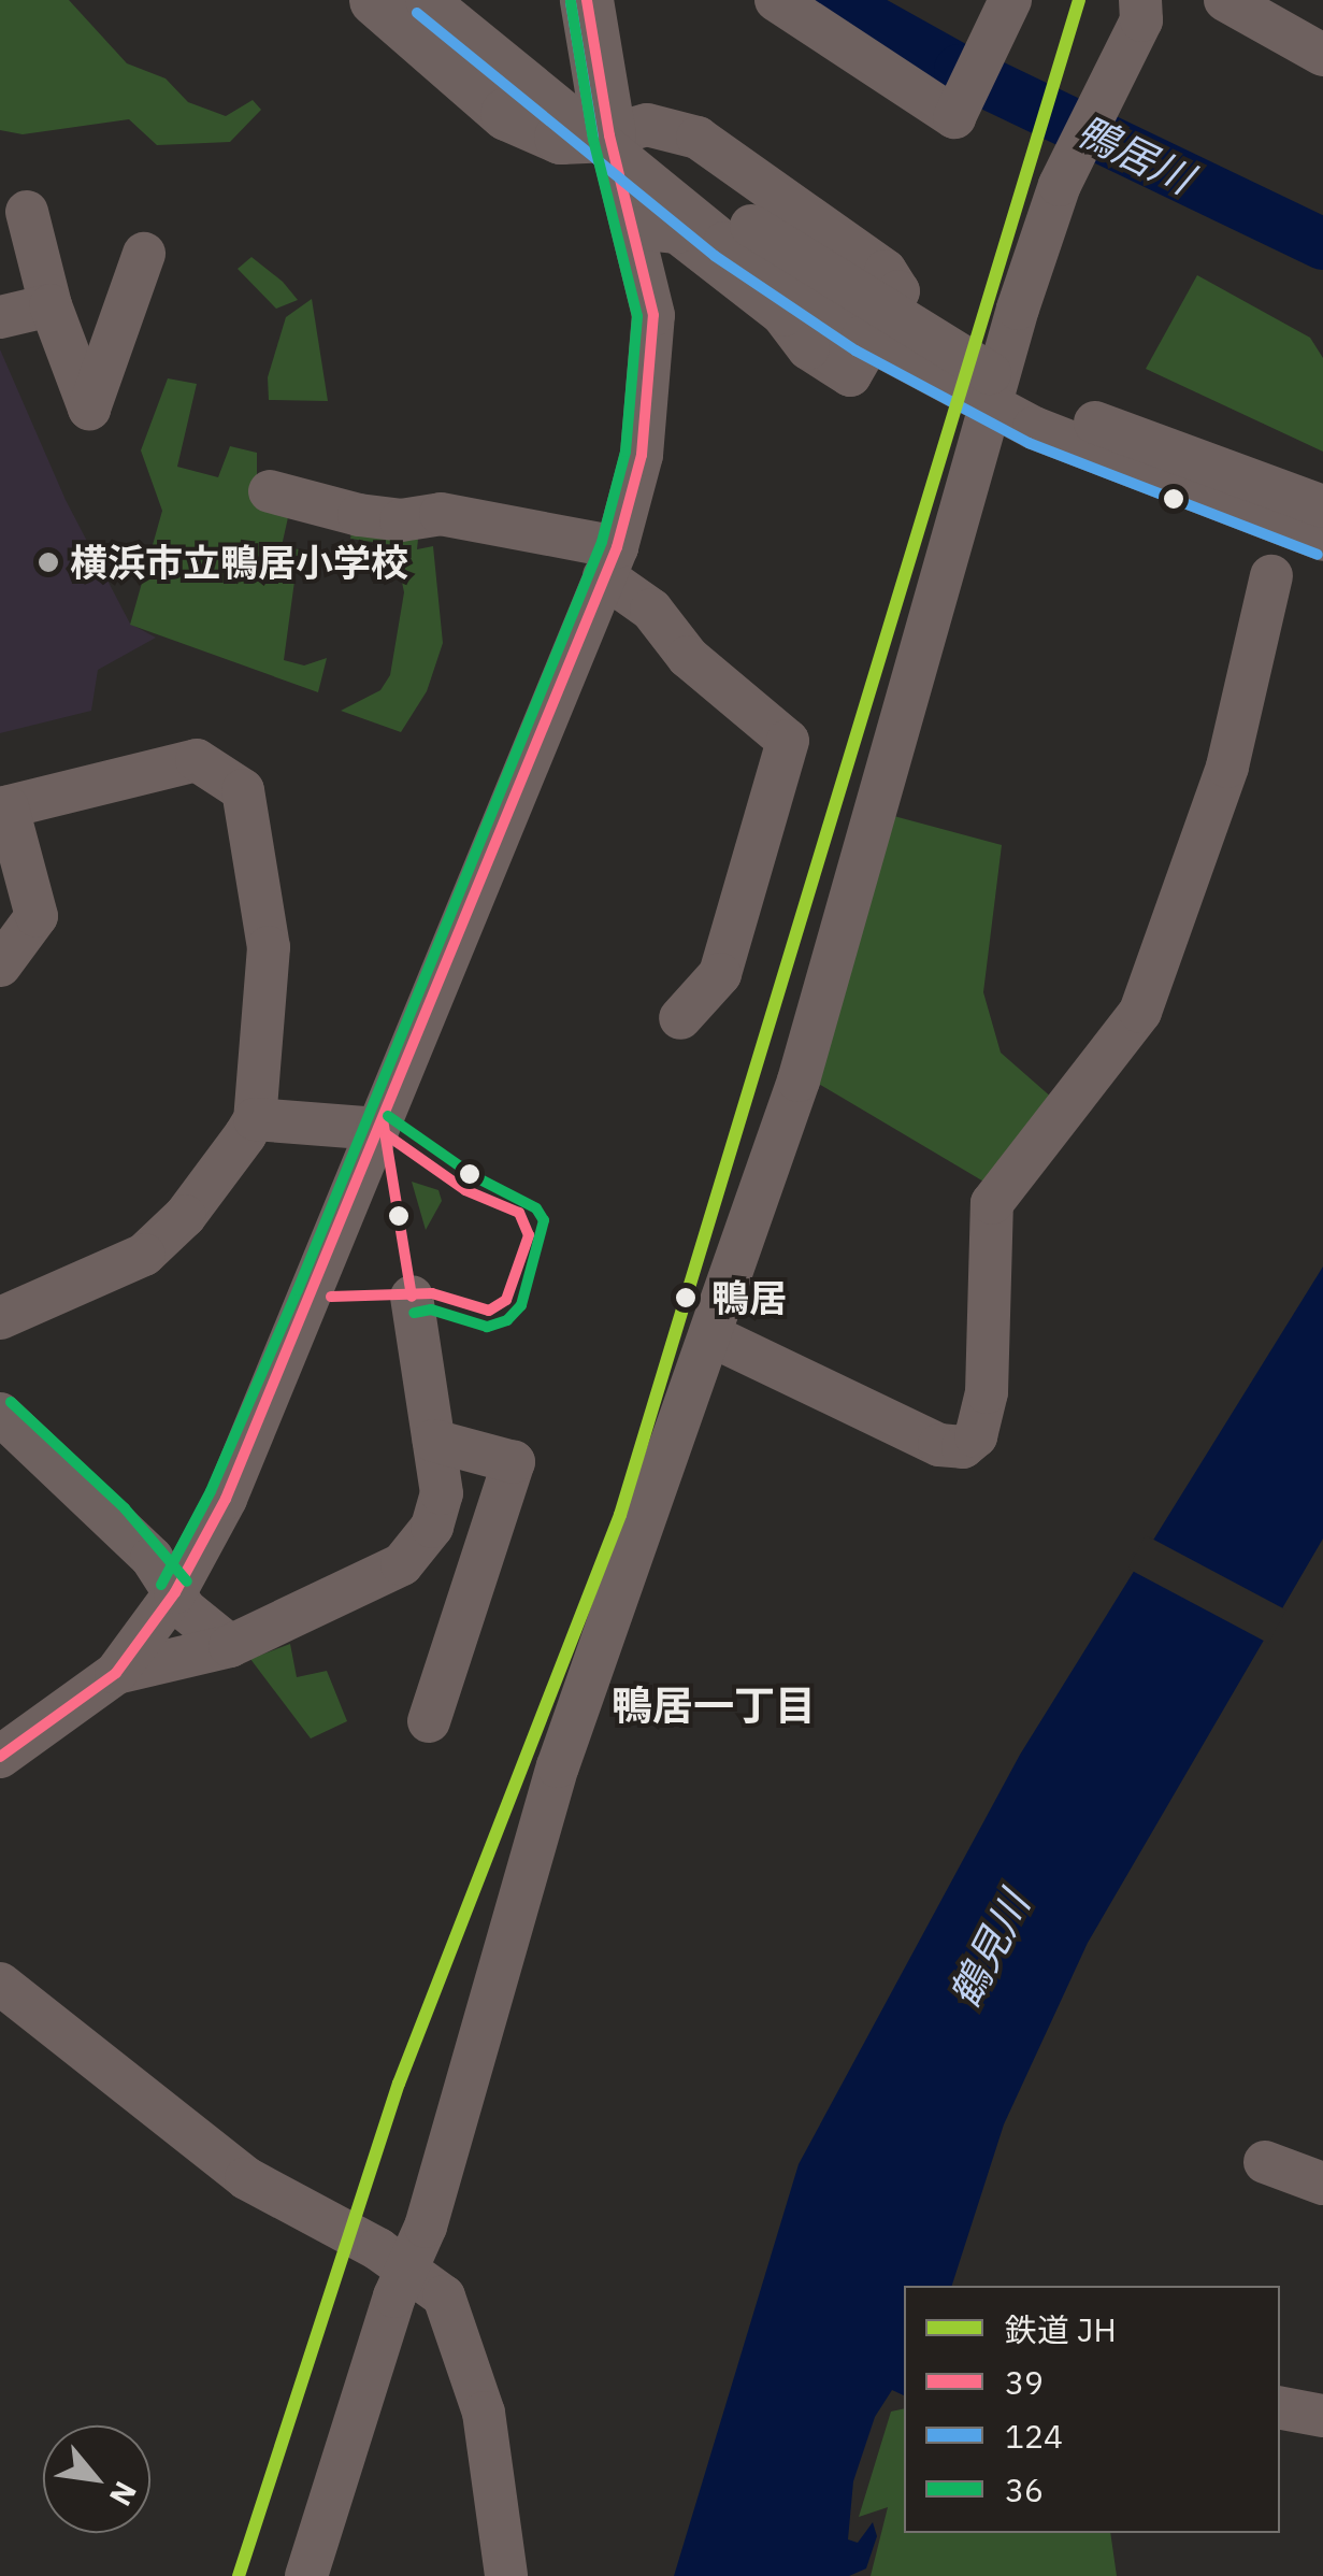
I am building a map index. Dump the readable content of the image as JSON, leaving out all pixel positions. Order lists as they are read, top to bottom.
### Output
{
  "districts": ["鴨居一丁目"],
  "water": ["鴨居川", "鶴見川"],
  "places": ["横浜市立鴨居小学校", "鴨居"],
  "lines": [
    "rail line JH",
    "transit line 39",
    "transit line 124",
    "transit line 36"
  ],
  "legend": [
    "鉄道 JH",
    "39",
    "124",
    "36"
  ],
  "north": "bottom right"
}
